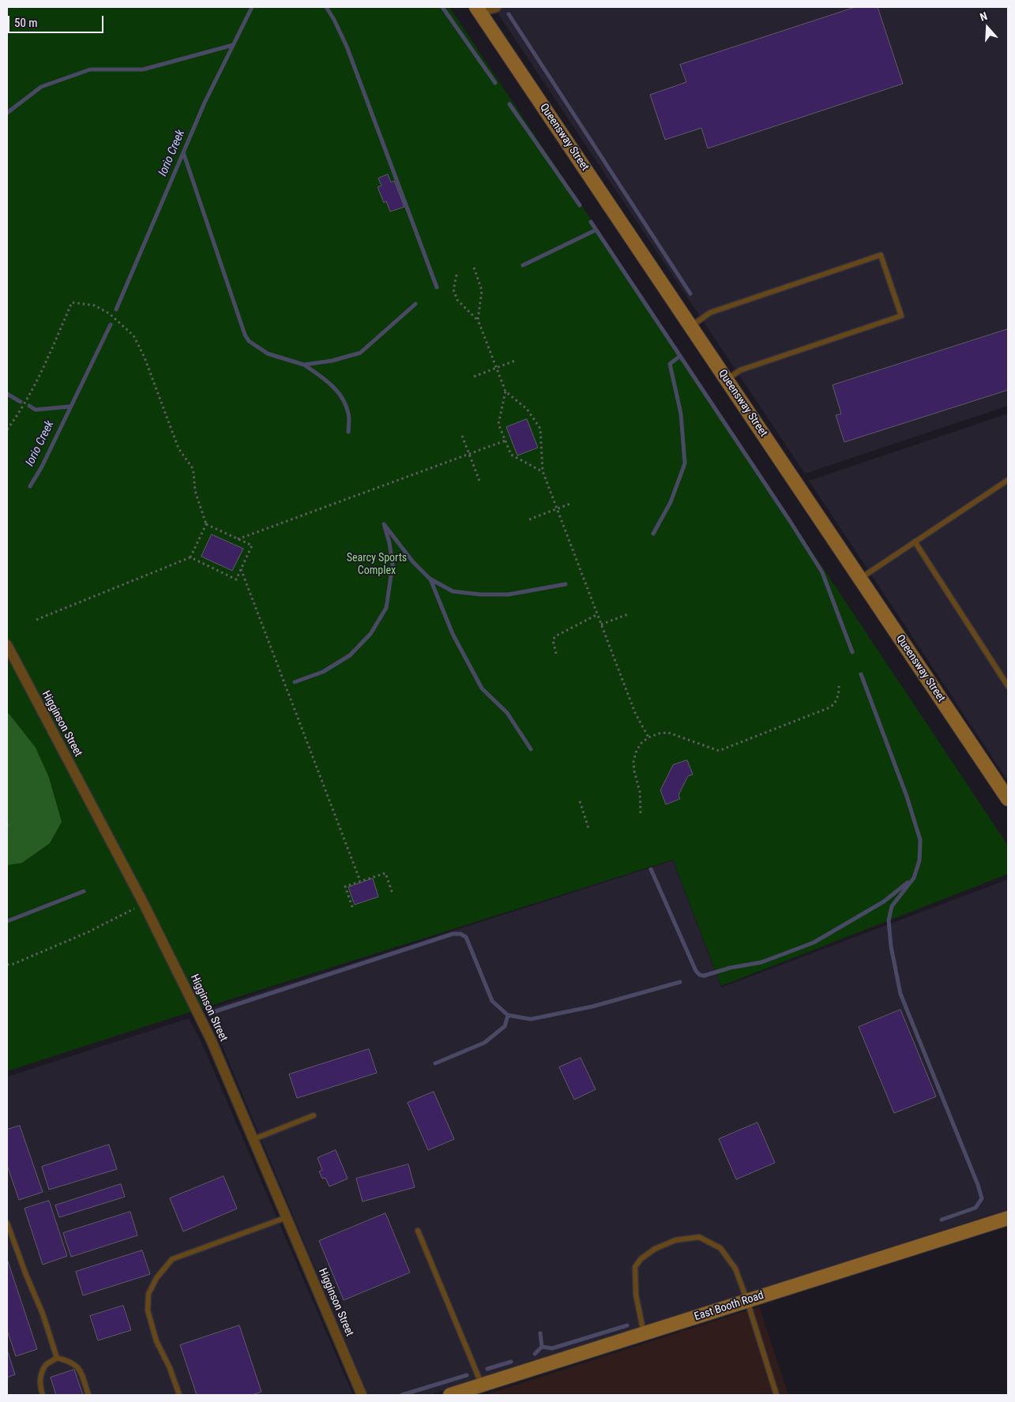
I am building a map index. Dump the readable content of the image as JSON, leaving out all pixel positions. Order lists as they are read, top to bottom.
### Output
{
  "streets": {
    "street": ["Queensway Street", "Higginson Street", "East Booth Road"]
  },
  "water": ["Iorio Creek"],
  "parks": ["Searcy Sports Complex"],
  "scale_bar": "50 m",
  "north": "top"
}
